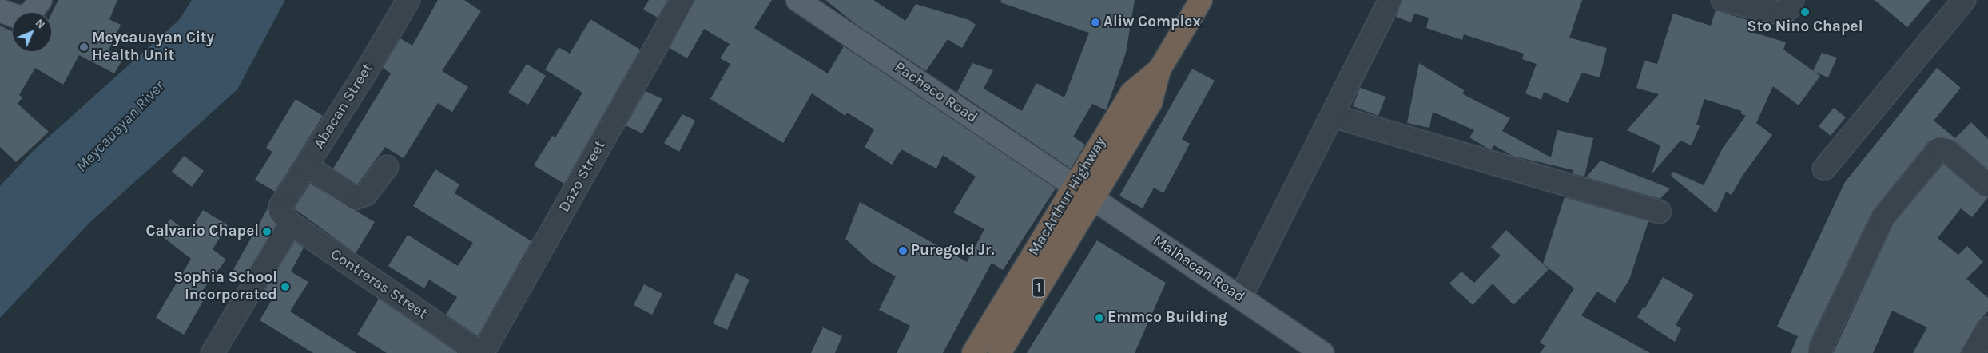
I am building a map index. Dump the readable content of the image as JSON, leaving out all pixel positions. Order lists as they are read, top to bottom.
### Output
{
  "streets": {
    "highway": ["MacArthur Highway", "1"],
    "main road": ["Pacheco Road", "Malhacan Road"],
    "street": ["Abacan Street", "Dazo Street", "Contreras Street"]
  },
  "crossings": [
    ["Pacheco Road", "MacArthur Highway"],
    ["Pacheco Road", "Malhacan Road"],
    ["Abacan Street", "Contreras Street"],
    ["Dazo Street", "Contreras Street"],
    ["MacArthur Highway", "Malhacan Road"]
  ],
  "water": ["Meycauayan River"],
  "places": [
    "Sto Nino Chapel",
    "Aliw Complex",
    "Meycauayan City Health Unit",
    "Calvario Chapel",
    "Puregold Jr.",
    "Sophia School Incorporated",
    "Emmco Building"
  ],
  "north": "top right"
}
